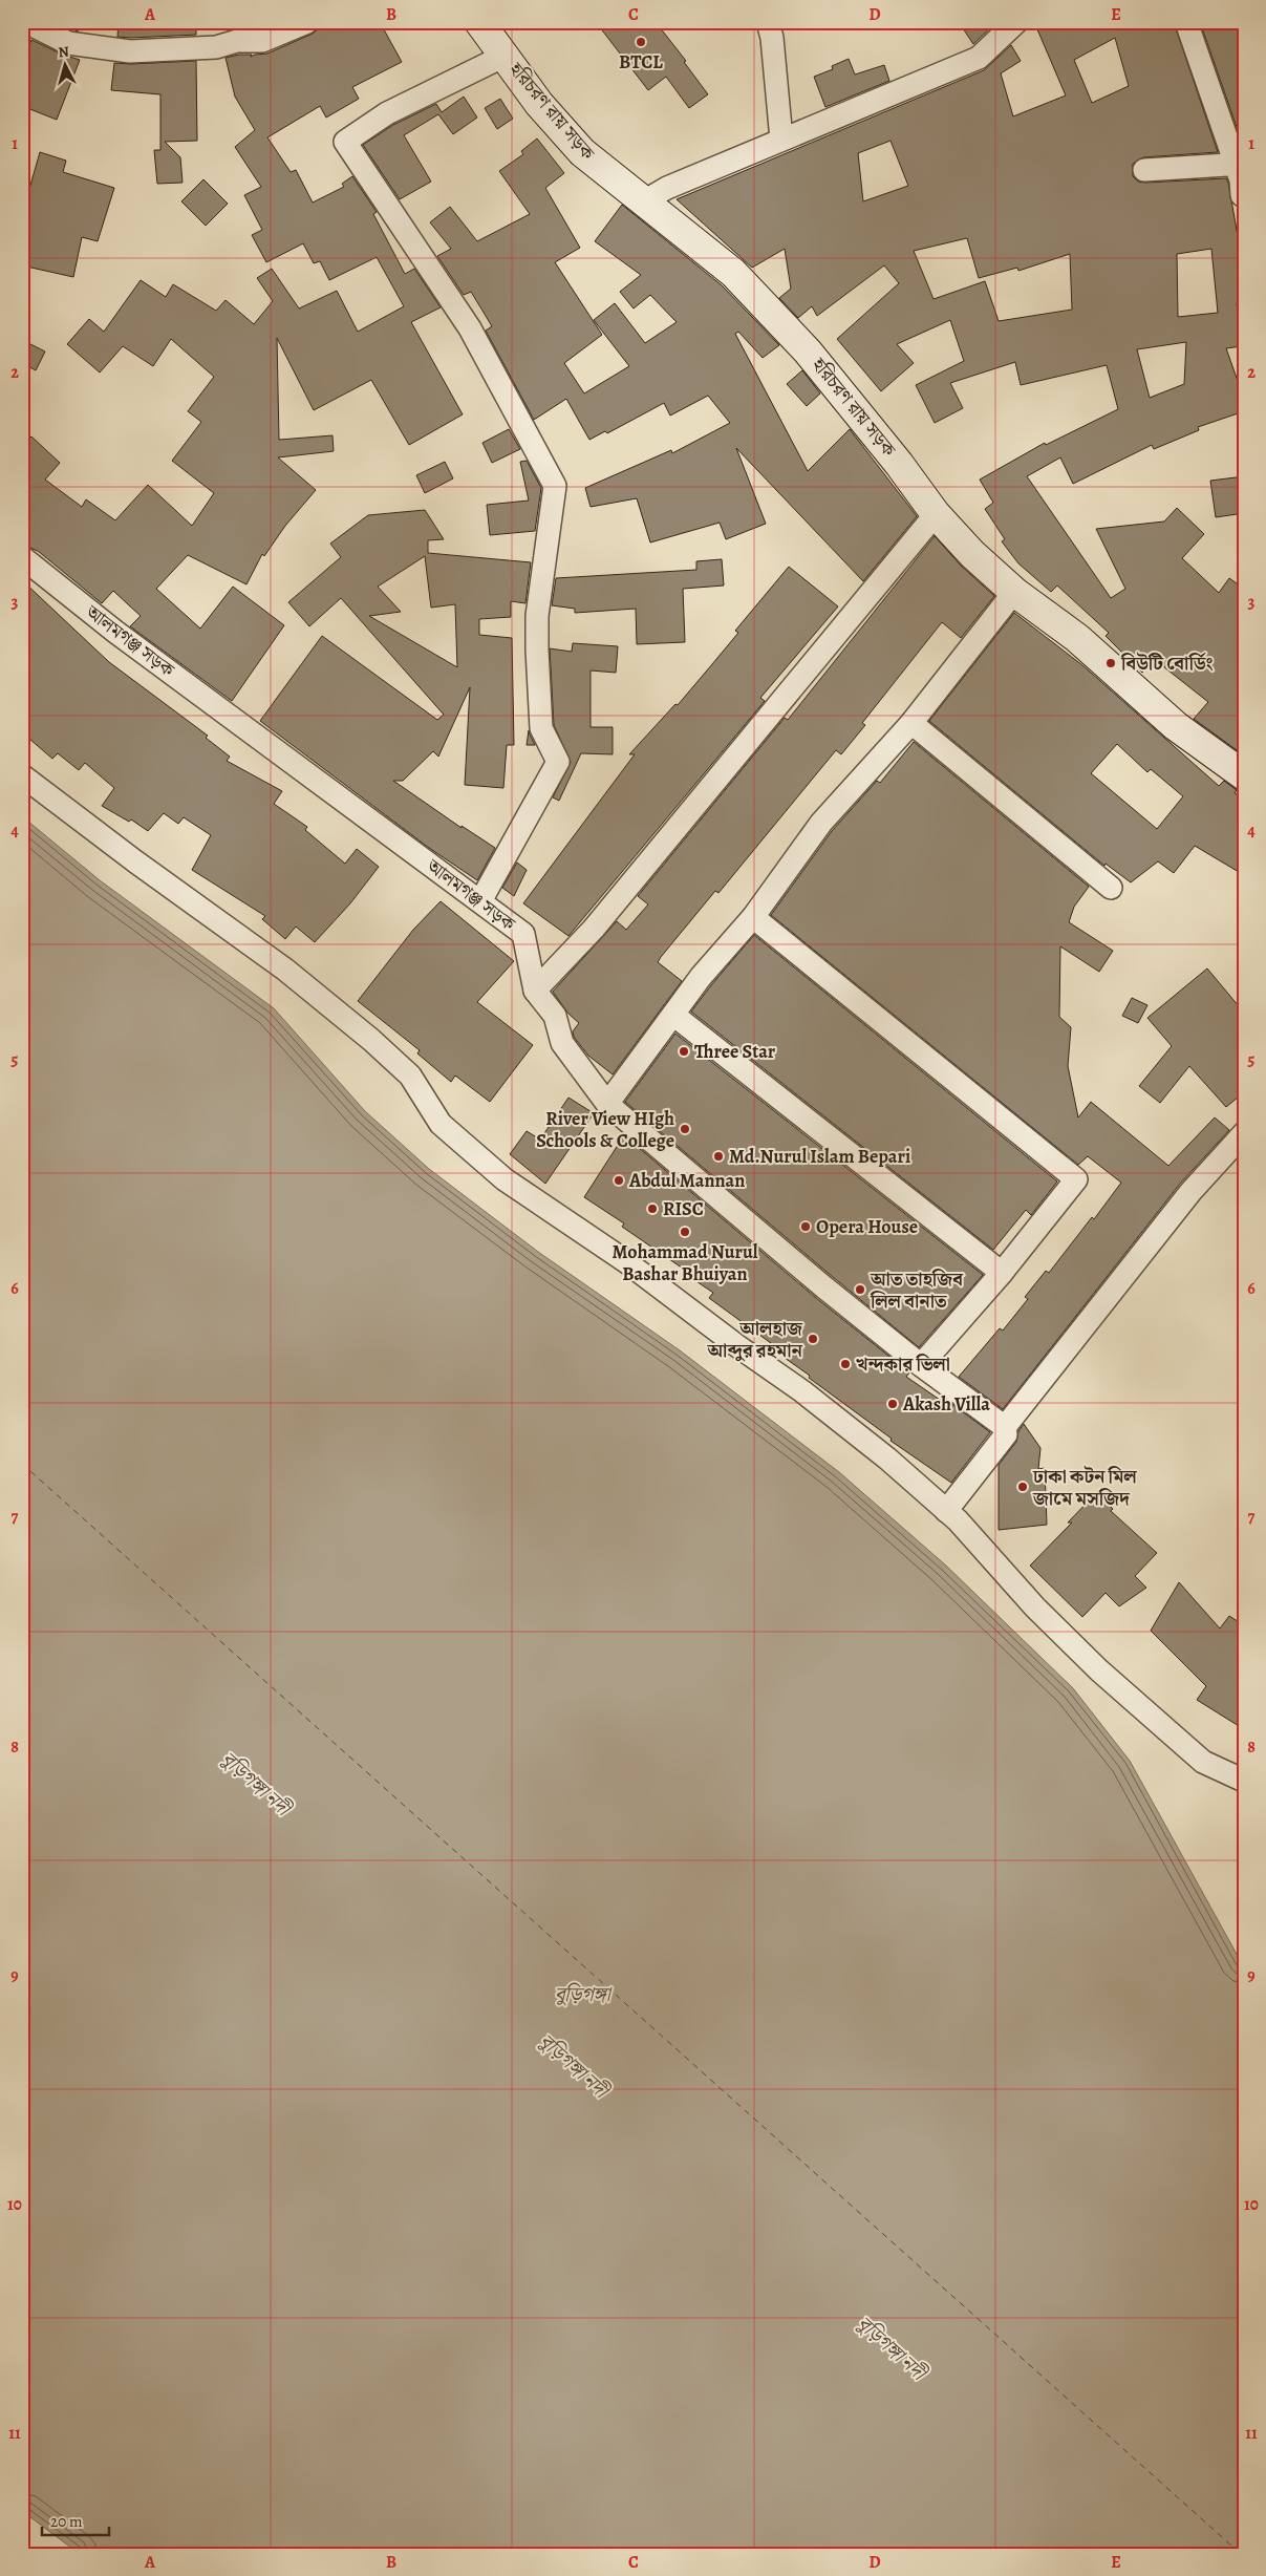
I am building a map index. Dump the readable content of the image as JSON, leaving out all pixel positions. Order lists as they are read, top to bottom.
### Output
{
  "streets": {
    "main road": ["হরিচরণ রায় সড়ক"],
    "street": ["আলমগঞ্জ সড়ক"]
  },
  "water": ["বুড়িগঙ্গা নদী", "বুড়িগঙ্গা"],
  "places": [
    "BTCL",
    "বিউটি বোর্ডিং",
    "Three Star",
    "River View HIgh Schools & College",
    "Md.Nurul Islam Bepari",
    "Abdul Mannan",
    "RISC",
    "Opera House",
    "Mohammad Nurul Bashar Bhuiyan",
    "আত তাহজিব লিল বানাত",
    "আলহাজ আব্দুর রহমান",
    "খন্দকার ভিলা",
    "Akash Villa",
    "ঢাকা কটন মিল জামে মসজিদ"
  ],
  "scale_bar": "20 m",
  "north": "top",
  "grid": {
    "columns": [
      "A",
      "B",
      "C",
      "D",
      "E"
    ],
    "rows": [
      "1",
      "2",
      "3",
      "4",
      "5",
      "6",
      "7",
      "8",
      "9",
      "10",
      "11"
    ]
  }
}
